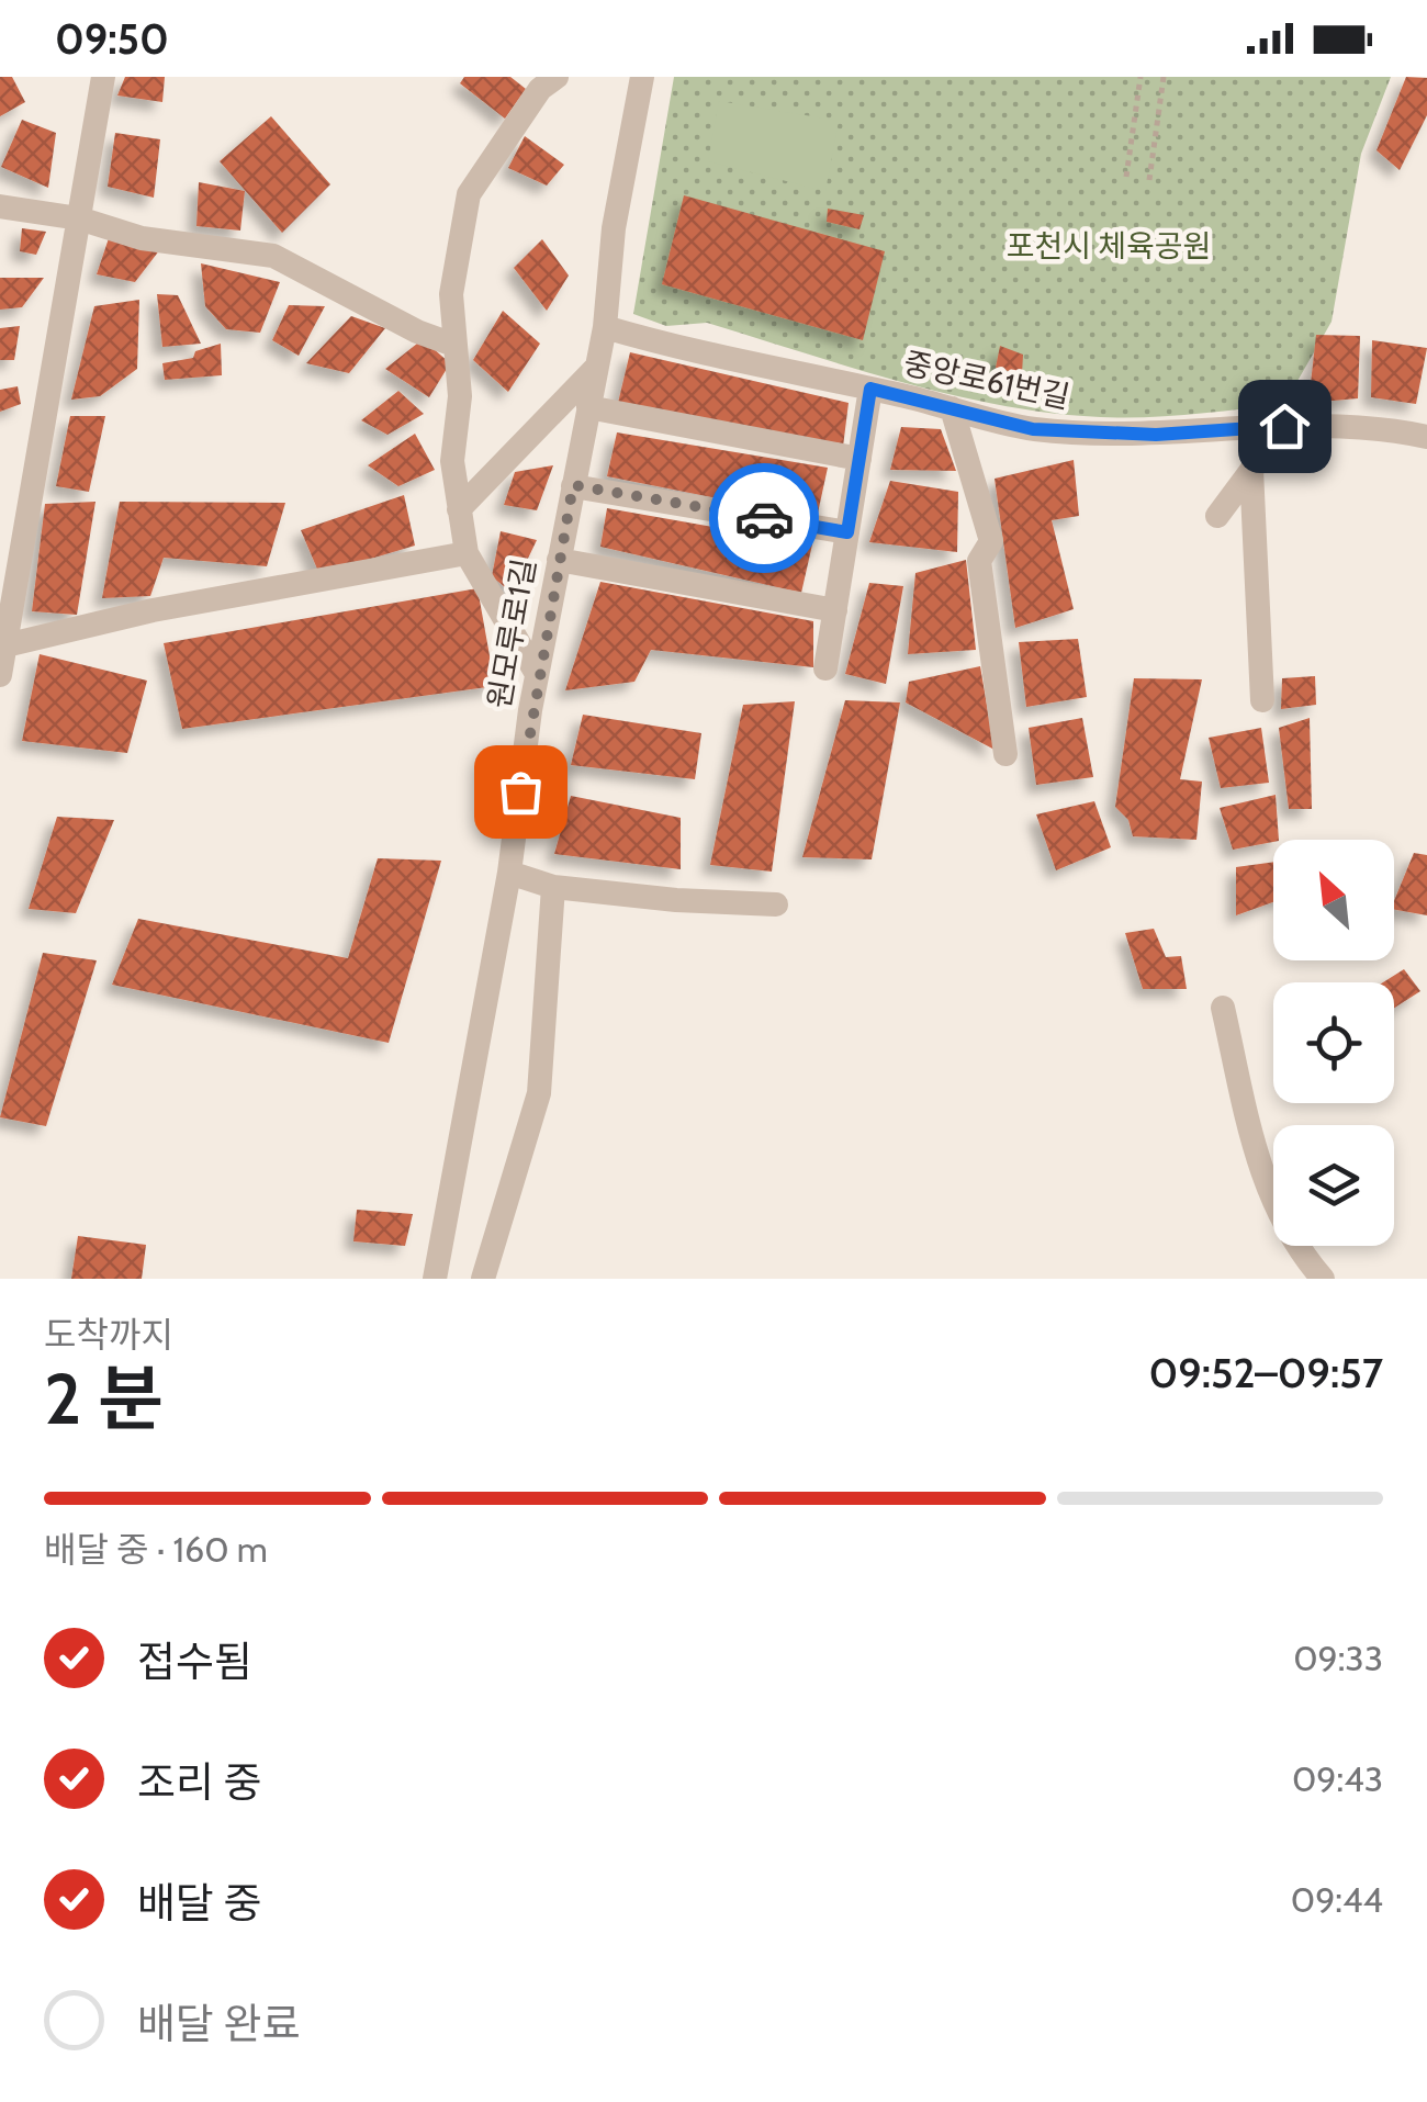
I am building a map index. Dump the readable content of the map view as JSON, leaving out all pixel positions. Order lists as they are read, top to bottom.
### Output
{
  "streets": {
    "street": ["중앙로61번길", "원모루로1길"]
  },
  "crossings": [
    ["중앙로61번길", "원모루로1길"]
  ],
  "parks": ["포천시 체육공원"],
  "north": "top left",
  "page": {
    "status": "09:50",
    "heading": ["2 분", "도착까지", "09:52–09:57"],
    "bar": "배달 중 · 160 m",
    "list": [
      ["접수됨", "09:33"],
      ["조리 중", "09:43"],
      ["배달 중", "09:44"],
      "배달 완료"
    ]
  }
}
